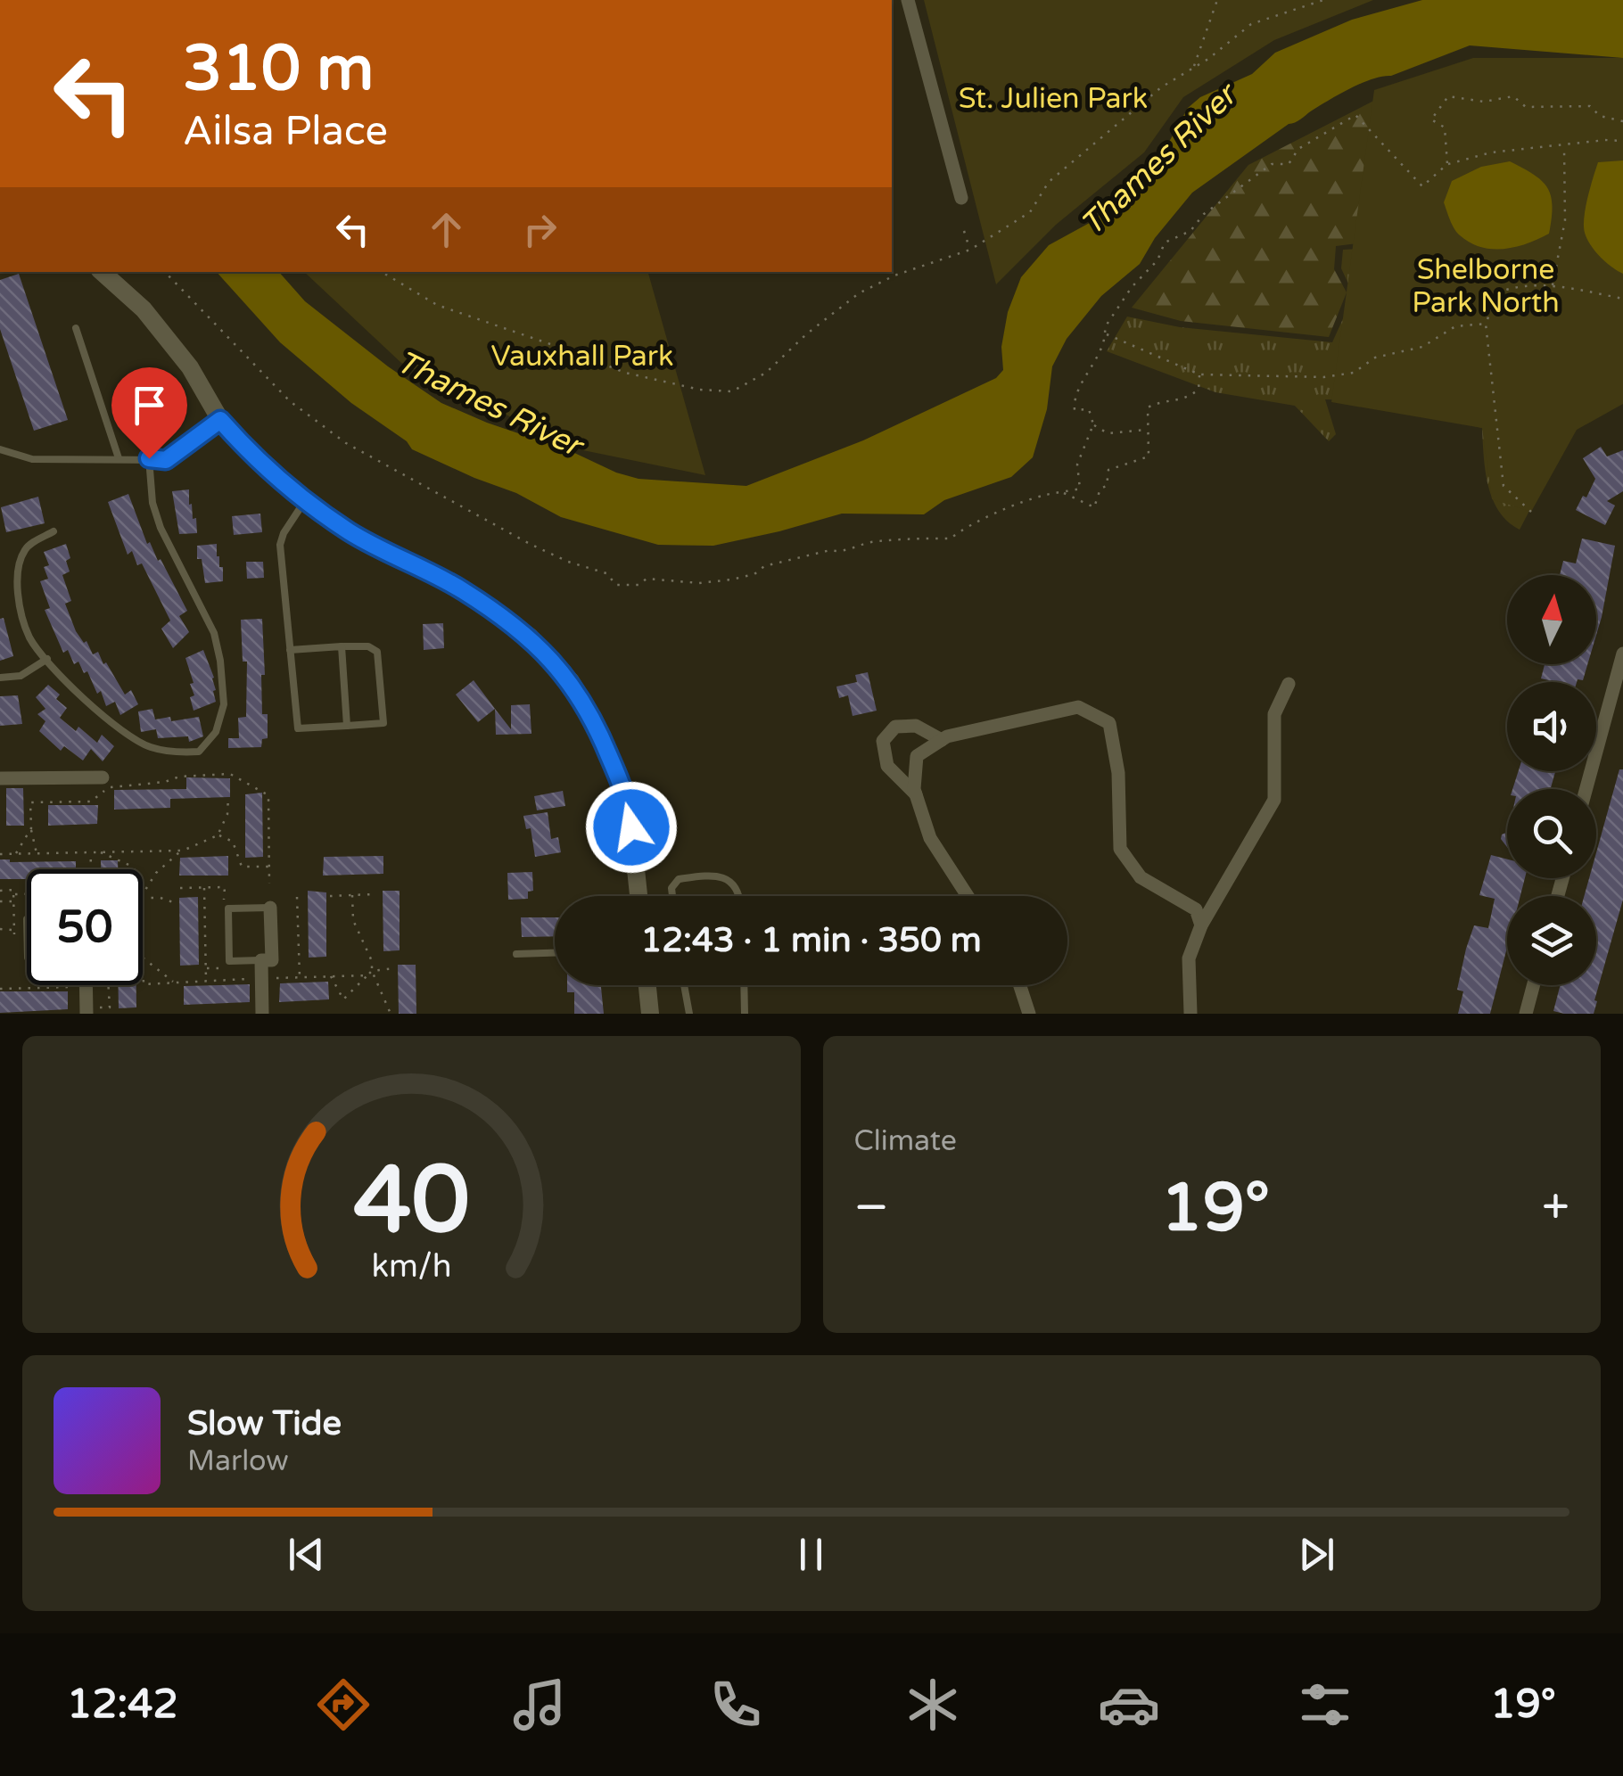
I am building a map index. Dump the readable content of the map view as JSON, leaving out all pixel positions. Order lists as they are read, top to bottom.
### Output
{
  "water": ["Thames River"],
  "parks": ["St. Julien Park", "Shelborne Park North", "Vauxhall Park"],
  "north": "top",
  "page": {
    "turn": ["310 m", "Ailsa Place"],
    "limit": "50",
    "trip": "12:43 · 1 min · 350 m",
    "tile": "Climate",
    "heat": ["−", "19°", "+"],
    "song": ["Slow Tide", "Marlow"],
    "tabs": ["12:42", "19°"],
    "gauge": ["40", "km/h"]
  }
}
